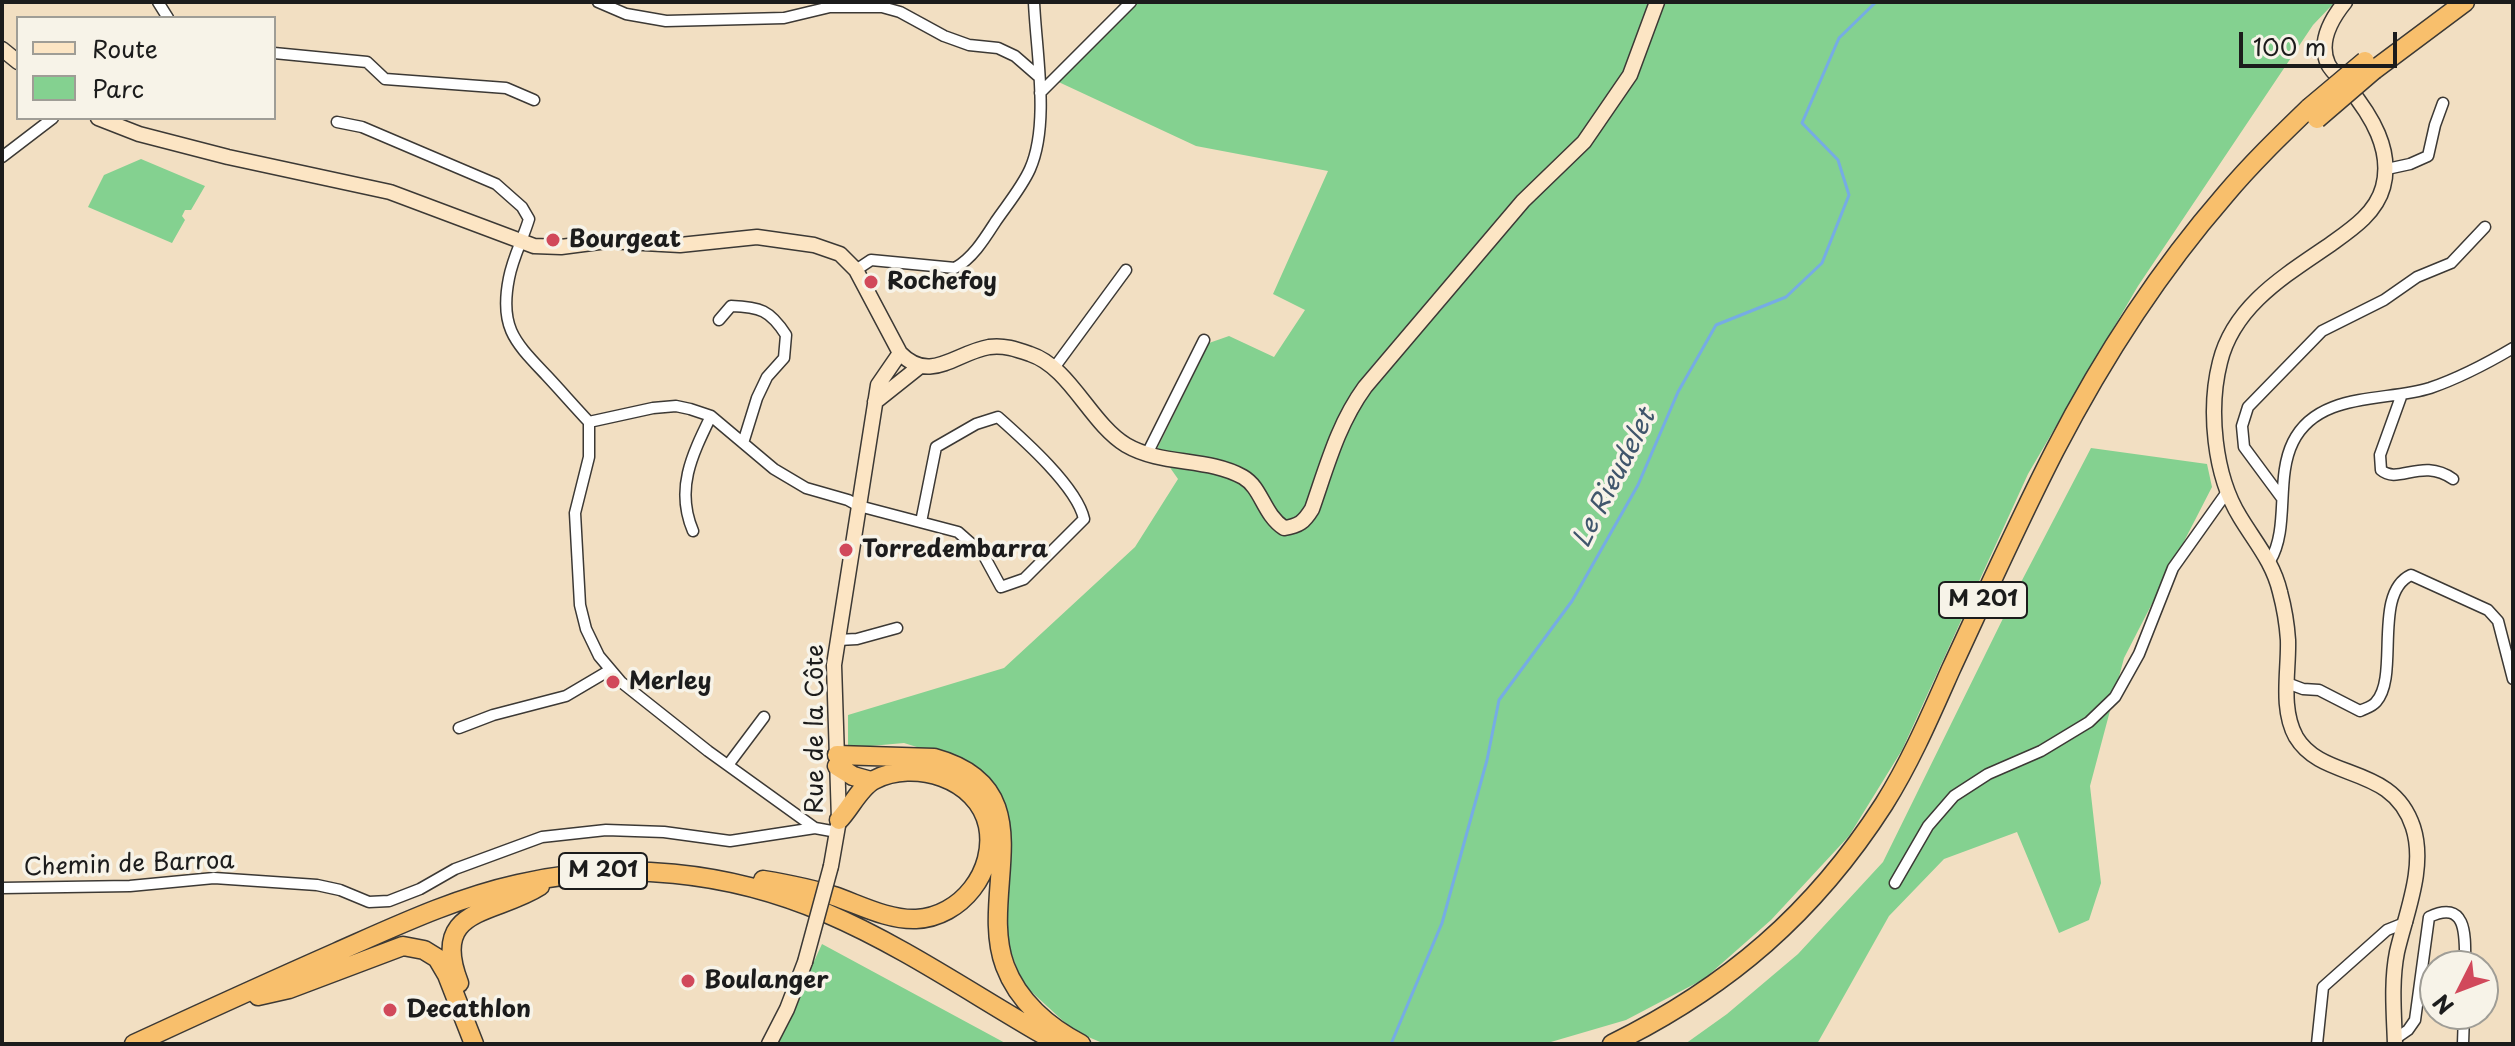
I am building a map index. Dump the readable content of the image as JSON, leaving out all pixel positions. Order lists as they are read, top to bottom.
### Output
{
  "streets": {
    "highway": ["M 201"],
    "street": ["Rue de la Côte", "Chemin de Barroa"]
  },
  "water": ["Le Rieudelet"],
  "places": [
    "Bourgeat",
    "Rochefoy",
    "Torredembarra",
    "Merley",
    "Boulanger",
    "Decathlon"
  ],
  "legend": ["Route", "Parc"],
  "scale_bar": "100 m",
  "north": "bottom left"
}
